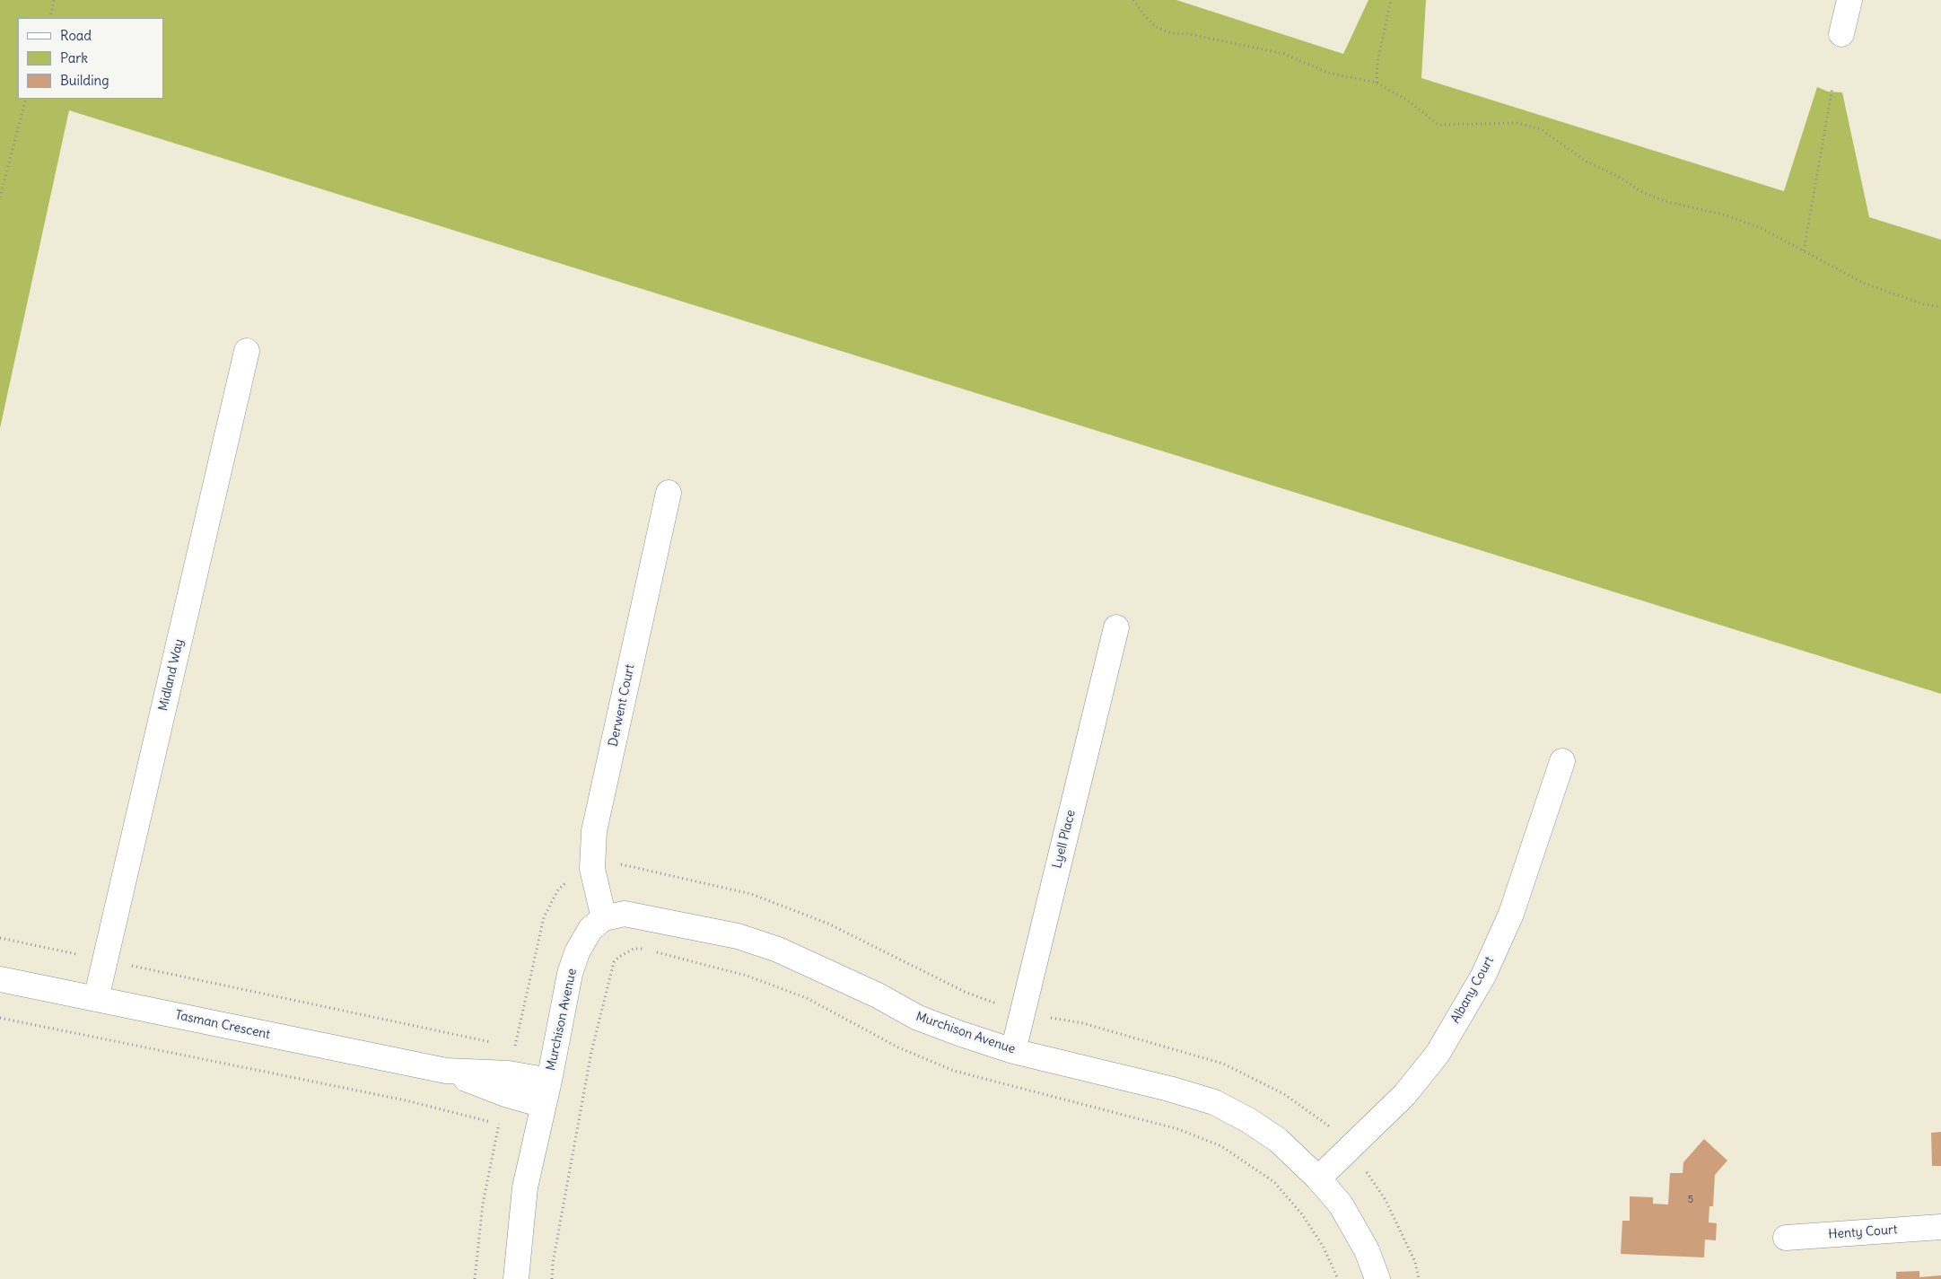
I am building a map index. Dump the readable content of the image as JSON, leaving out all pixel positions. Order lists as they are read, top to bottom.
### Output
{
  "streets": {
    "street": [
      "Midland Way",
      "Derwent Court",
      "Lyell Place",
      "Albany Court",
      "Murchison Avenue",
      "Tasman Crescent",
      "Henty Court"
    ]
  },
  "crossings": [
    ["Midland Way", "Tasman Crescent"],
    ["Derwent Court", "Murchison Avenue"],
    ["Lyell Place", "Murchison Avenue"],
    ["Albany Court", "Murchison Avenue"],
    ["Murchison Avenue", "Tasman Crescent"]
  ],
  "house_numbers": ["5"],
  "legend": ["Road", "Park", "Building"]
}
